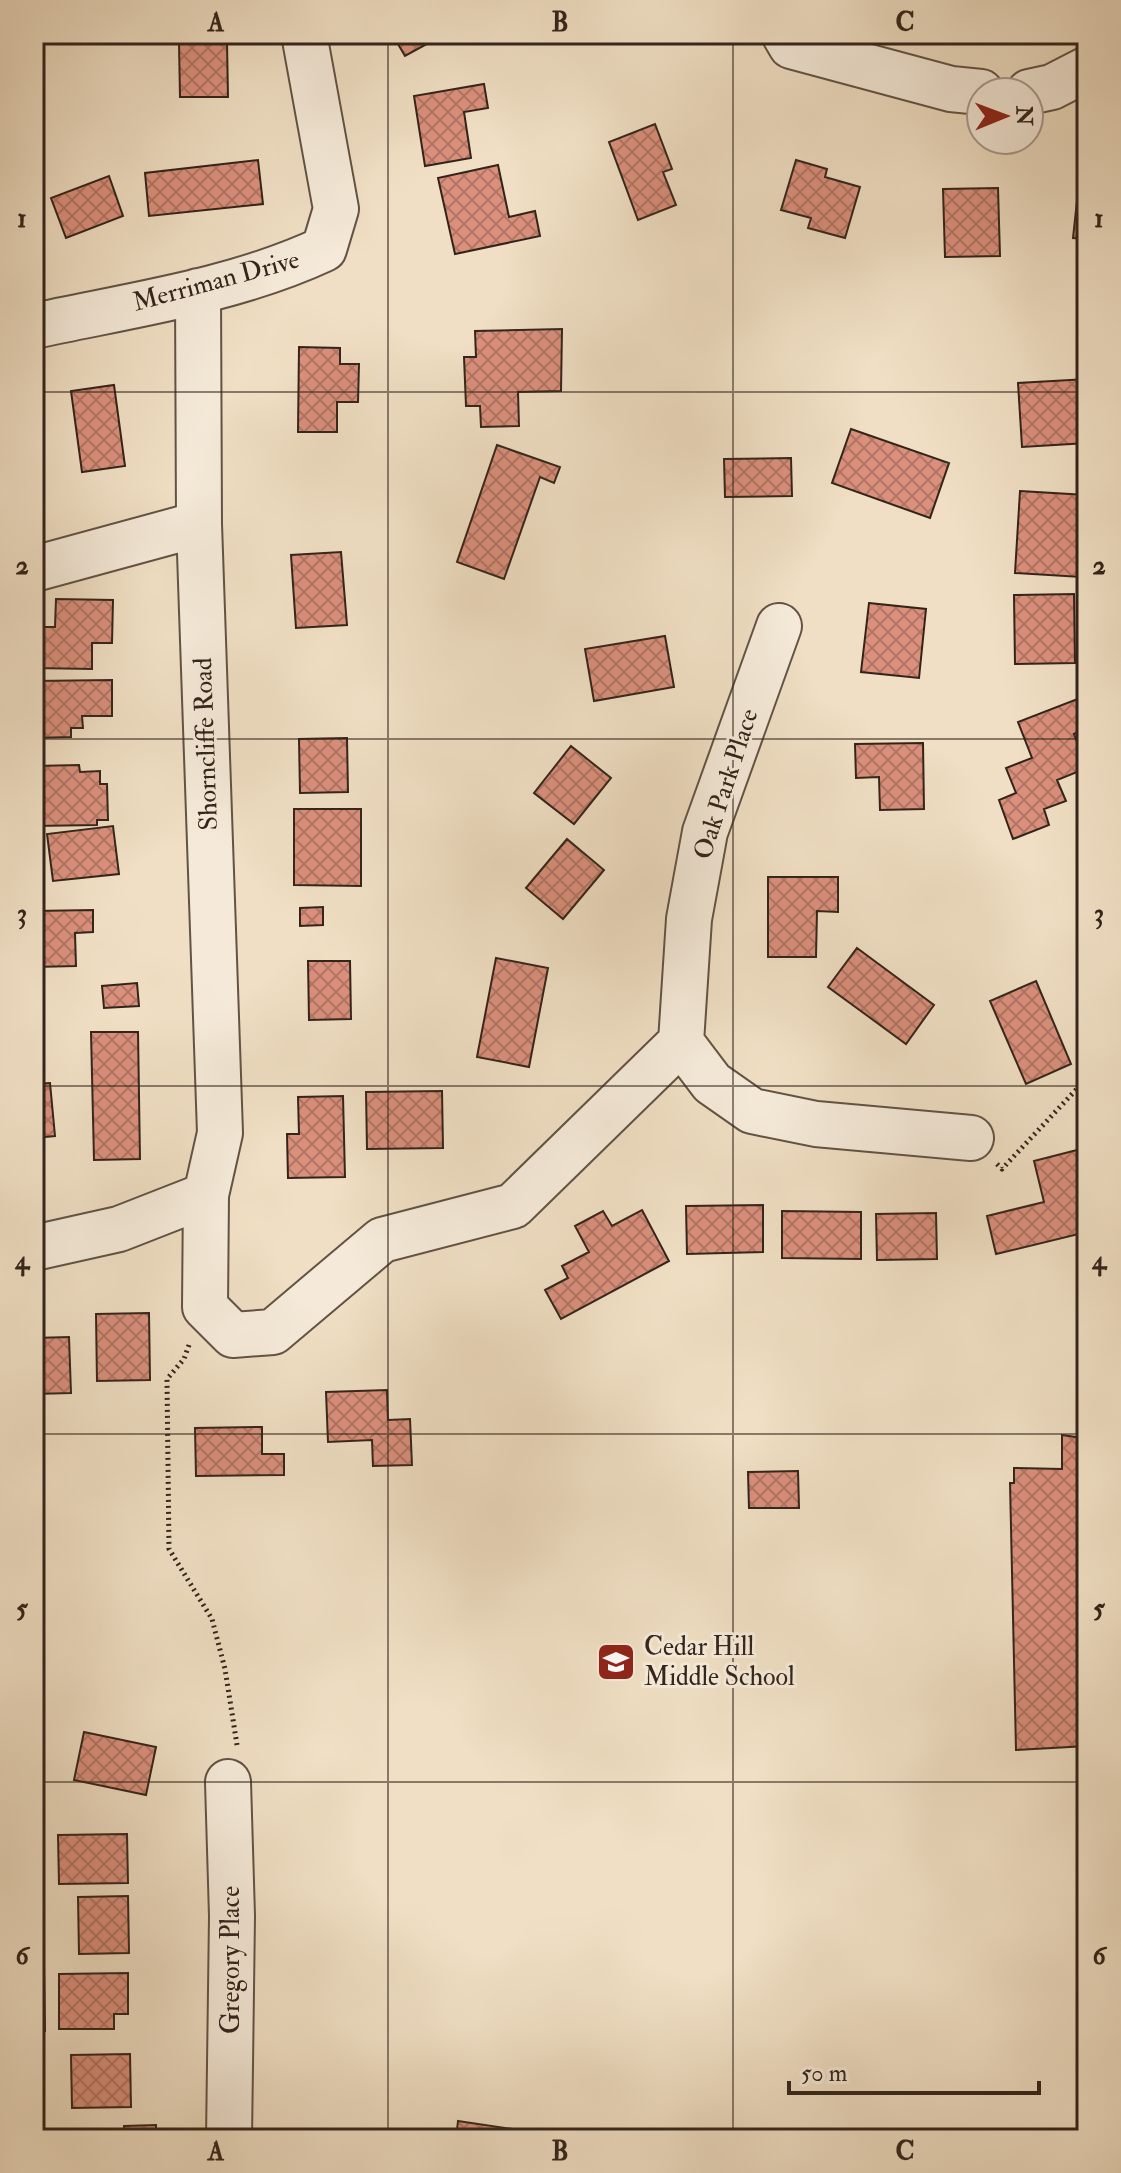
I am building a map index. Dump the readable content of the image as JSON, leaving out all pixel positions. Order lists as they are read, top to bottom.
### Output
{
  "streets": {
    "street": [
      "Merriman Drive",
      "Shorncliffe Road",
      "Oak Park Place",
      "Gregory Place"
    ]
  },
  "crossings": [
    ["Merriman Drive", "Shorncliffe Road"]
  ],
  "places": {
    "school or university": ["Cedar Hill Middle School"]
  },
  "scale_bar": "50 m",
  "north": "right",
  "grid": {
    "columns": ["A", "B", "C"],
    "rows": [
      "1",
      "2",
      "3",
      "4",
      "5",
      "6"
    ]
  }
}
